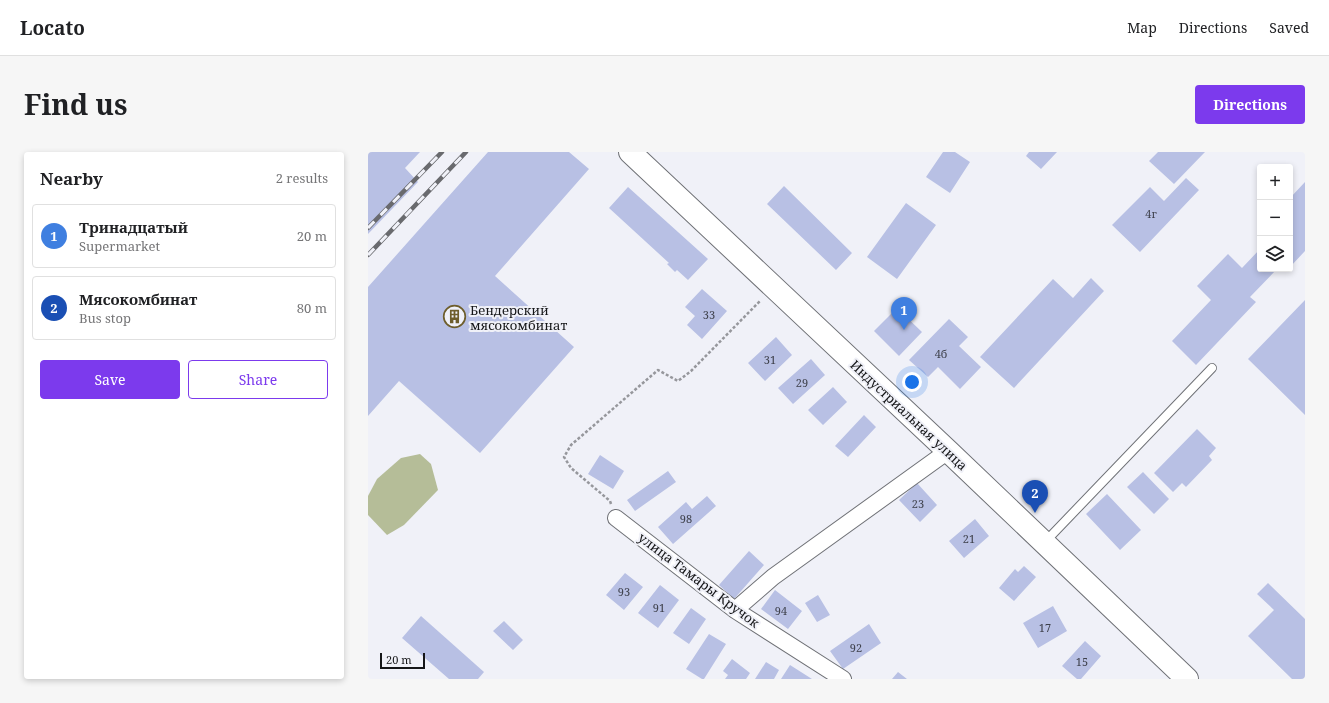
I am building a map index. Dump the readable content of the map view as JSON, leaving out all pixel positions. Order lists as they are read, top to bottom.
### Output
{
  "streets": {
    "main road": ["Индустриальная улица"],
    "street": ["улица Тамары Кручок"]
  },
  "places": {
    "building": ["Бендерский мясокомбинат"]
  },
  "house_numbers": [
    "4г",
    "33",
    "4б",
    "31",
    "29",
    "23",
    "98",
    "21",
    "93",
    "91",
    "94",
    "17",
    "92",
    "15"
  ],
  "scale_bar": "20 m",
  "page": {
    "header": "Locato",
    "nav": ["Map", "Directions", "Saved"],
    "title": "Find us",
    "buttons": [
      "Directions",
      ["Save", "Share"]
    ],
    "heading": ["Nearby", "2 results"],
    "map_buttons": ["+", "−"],
    "list": [
      {
        "mark": "1",
        "name": "Тринадцатый",
        "note": "Supermarket",
        "value": "20 m"
      },
      {
        "mark": "2",
        "name": "Мясокомбинат",
        "note": "Bus stop",
        "value": "80 m"
      }
    ],
    "pins": ["1", "2"],
    "scale": "20 m"
  }
}
